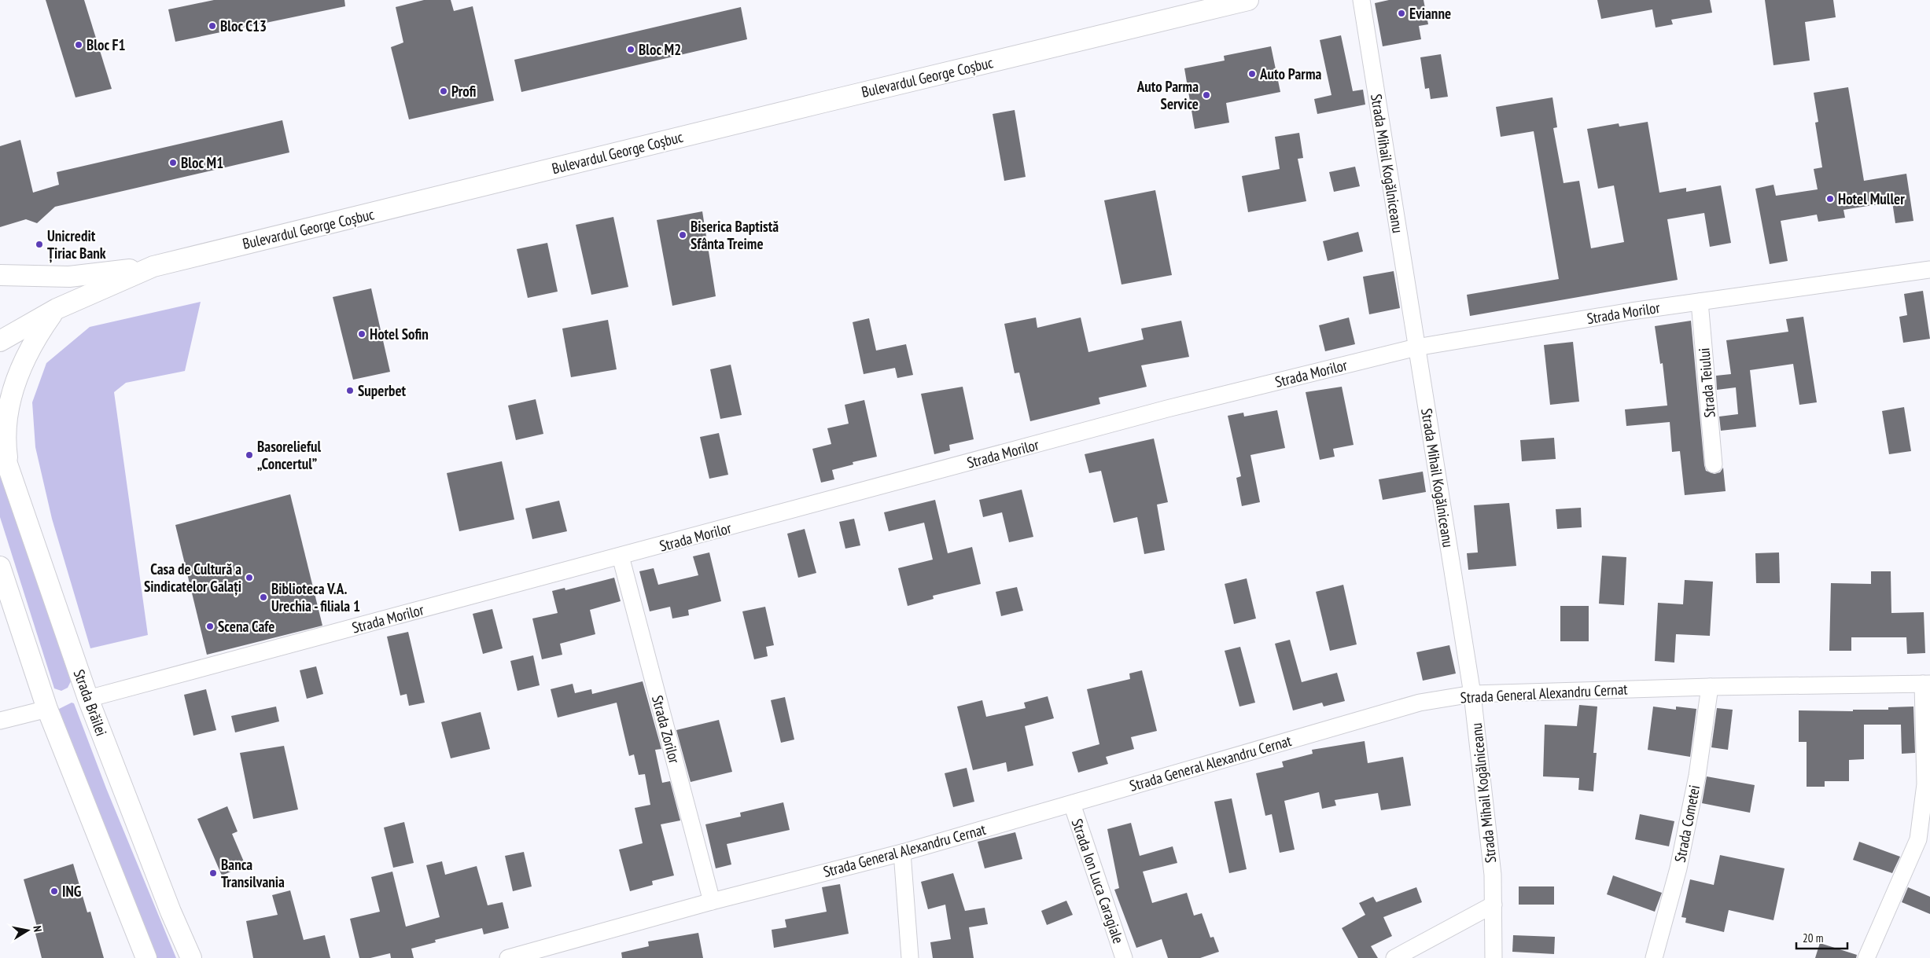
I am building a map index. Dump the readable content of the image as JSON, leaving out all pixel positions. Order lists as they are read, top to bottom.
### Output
{
  "streets": {
    "main road": ["Bulevardul George Coșbuc", "Strada Brăilei"],
    "street": [
      "Strada Mihail Kogălniceanu",
      "Strada Morilor",
      "Strada Teiului",
      "Strada General Alexandru Cernat",
      "Strada Zorilor",
      "Strada Cometei",
      "Strada Ion Luca Caragiale"
    ]
  },
  "crossings": [
    ["Strada Mihail Kogălniceanu", "Strada Morilor"],
    ["Strada Mihail Kogălniceanu", "Strada General Alexandru Cernat"],
    ["Strada Morilor", "Strada Teiului"],
    ["Strada Morilor", "Strada Brăilei"],
    ["Strada Morilor", "Strada Zorilor"],
    ["Strada General Alexandru Cernat", "Strada Zorilor"],
    ["Strada General Alexandru Cernat", "Strada Cometei"],
    ["Strada General Alexandru Cernat", "Strada Ion Luca Caragiale"]
  ],
  "places": [
    "Evianne",
    "Bloc C13",
    "Bloc F1",
    "Bloc M2",
    "Auto Parma",
    "Profi",
    "Auto Parma Service",
    "Bloc M1",
    "Hotel Muller",
    "Biserica Baptistă Sfânta Treime",
    "Unicredit Țiriac Bank",
    "Hotel Sofin",
    "Superbet",
    "Basorelieful „Concertul”",
    "Casa de Cultură a Sindicatelor Galați",
    "Biblioteca V.A. Urechia - filiala 1",
    "Scena Cafe",
    "Banca Transilvania",
    "ING"
  ],
  "scale_bar": "20 m",
  "north": "right"
}
